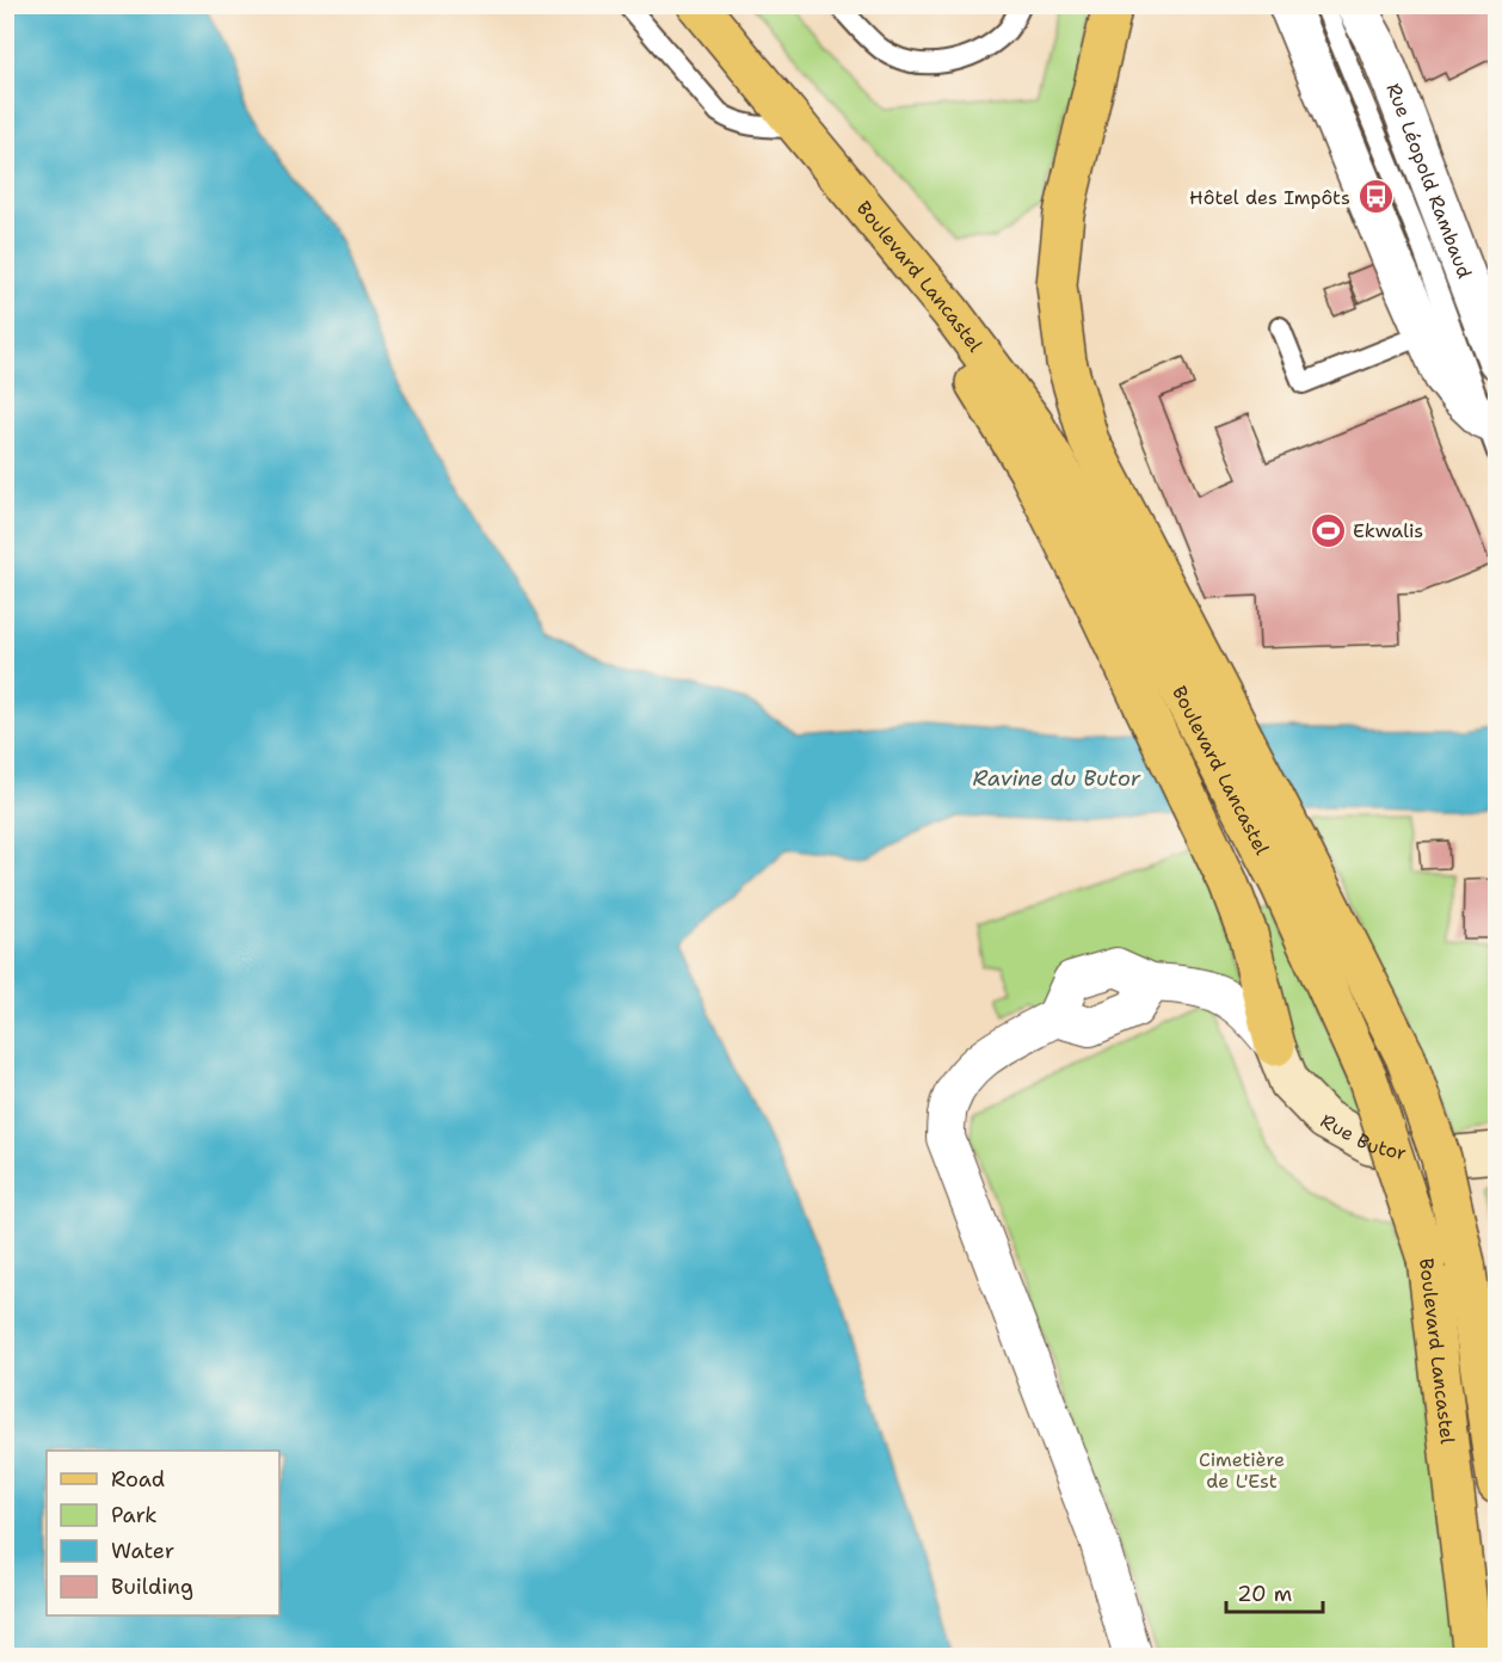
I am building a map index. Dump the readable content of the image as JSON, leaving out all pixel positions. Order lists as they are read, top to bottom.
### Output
{
  "streets": {
    "main road": ["Boulevard Lancastel", "Rue Butor"],
    "street": ["Rue Léopold Rambaud"]
  },
  "water": ["Ravine du Butor"],
  "parks": ["Cimetière de L'Est"],
  "places": {
    "bus stop": ["Hôtel des Impôts"],
    "sports": ["Ekwalis"]
  },
  "legend": [
    "Road",
    "Park",
    "Water",
    "Building"
  ],
  "scale_bar": "20 m"
}
